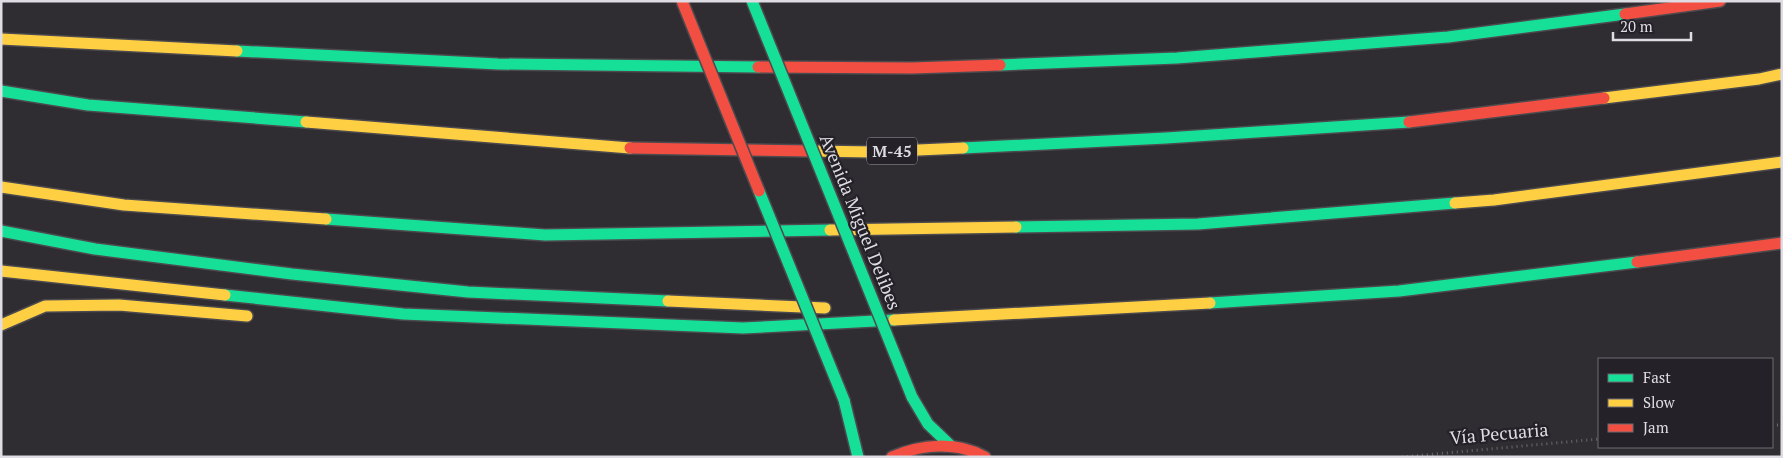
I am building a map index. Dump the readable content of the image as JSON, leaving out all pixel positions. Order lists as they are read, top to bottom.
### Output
{
  "streets": {
    "main road": ["M-45", "Avenida Miguel Delibes"],
    "path": ["Vía Pecuaria"]
  },
  "legend": ["Fast", "Slow", "Jam"],
  "scale_bar": "20 m"
}
